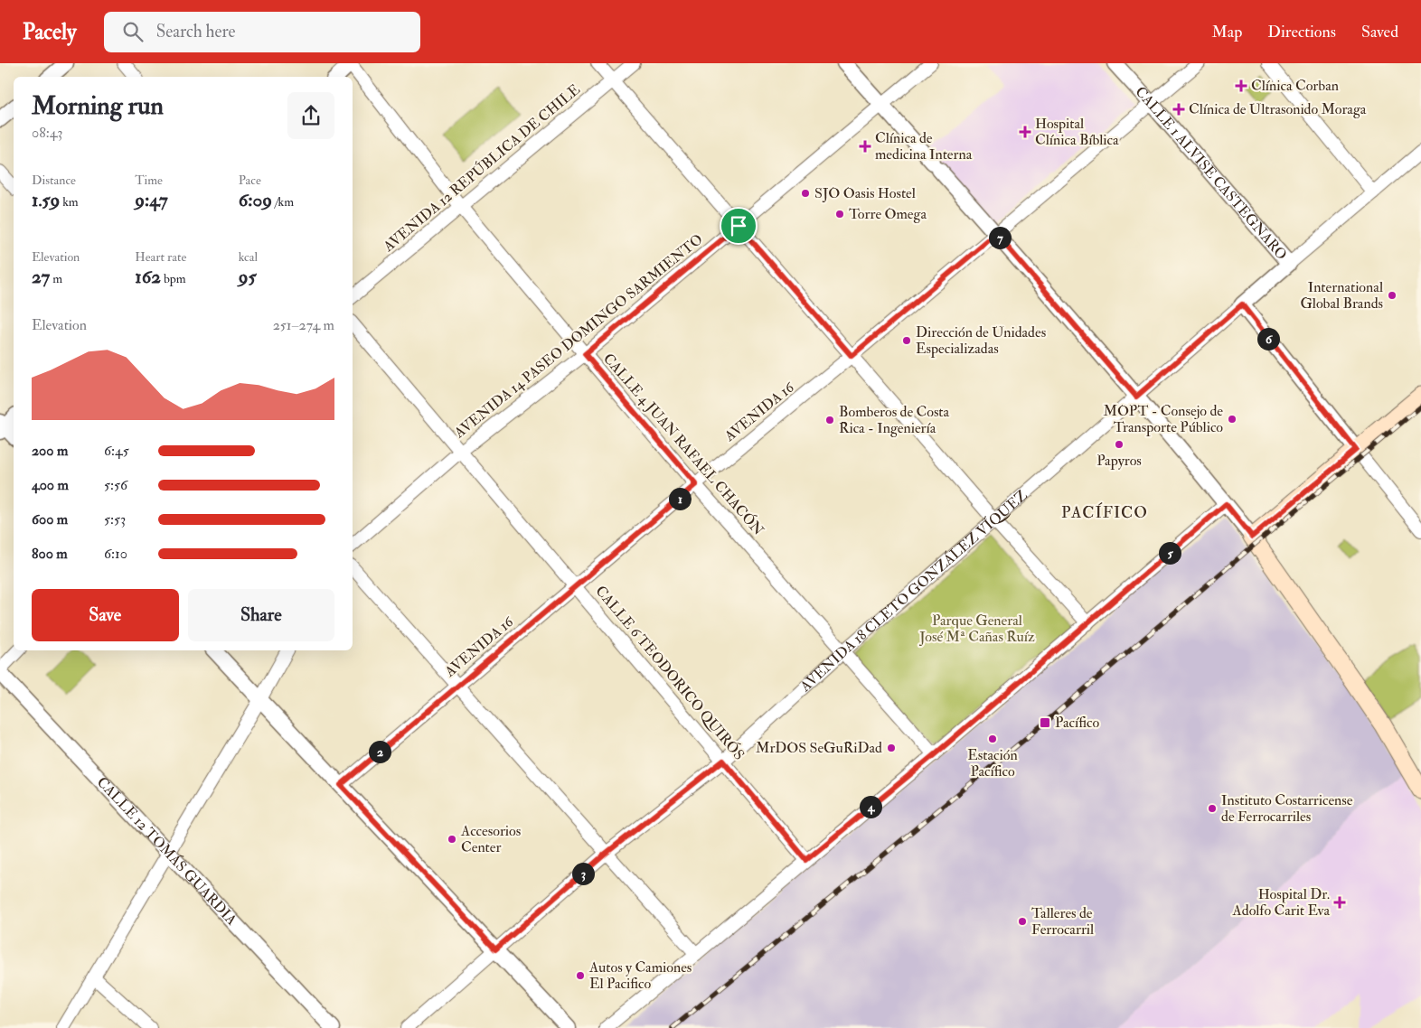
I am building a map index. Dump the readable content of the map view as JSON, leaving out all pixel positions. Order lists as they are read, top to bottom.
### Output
{
  "streets": {
    "street": [
      "AVENIDA 12 REPÚBLICA DE CHILE",
      "CALLE 1 ALVISE CASTEGNARO",
      "AVENIDA 14 PASEO DOMINGO SARMIENTO",
      "AVENIDA 16",
      "CALLE 4 JUAN RAFAEL CHACÓN",
      "AVENIDA 18 CLETO GONZÁLEZ VÍQUEZ",
      "CALLE 6 TEODORICO QUIRÓS",
      "CALLE 12 TOMÁS GUARDIA"
    ]
  },
  "crossings": [
    ["AVENIDA 12 REPÚBLICA DE CHILE", "CALLE 4 JUAN RAFAEL CHACÓN"],
    ["CALLE 1 ALVISE CASTEGNARO", "AVENIDA 16"],
    ["CALLE 1 ALVISE CASTEGNARO", "AVENIDA 18 CLETO GONZÁLEZ VÍQUEZ"],
    ["AVENIDA 14 PASEO DOMINGO SARMIENTO", "CALLE 4 JUAN RAFAEL CHACÓN"],
    ["AVENIDA 14 PASEO DOMINGO SARMIENTO", "CALLE 6 TEODORICO QUIRÓS"],
    ["AVENIDA 16", "CALLE 4 JUAN RAFAEL CHACÓN"],
    ["AVENIDA 16", "CALLE 6 TEODORICO QUIRÓS"],
    ["CALLE 4 JUAN RAFAEL CHACÓN", "AVENIDA 18 CLETO GONZÁLEZ VÍQUEZ"],
    ["AVENIDA 18 CLETO GONZÁLEZ VÍQUEZ", "CALLE 6 TEODORICO QUIRÓS"]
  ],
  "districts": ["PACÍFICO"],
  "parks": ["Parque General José Mª Cañas Ruíz"],
  "places": {
    "health": [
      "Clínica Corban",
      "Clínica de Ultrasonido Moraga",
      "Hospital Clínica Bíblica",
      "Clínica de medicina Interna",
      "Hospital Dr. Adolfo Carit Eva"
    ],
    "other": [
      "SJO Oasis Hostel",
      "Torre Omega",
      "International Global Brands",
      "Dirección de Unidades Especializadas",
      "MOPT - Consejo de Transporte Público",
      "Bomberos de Costa Rica - Ingeniería",
      "Papyros",
      "Estación Pacífico",
      "MrDOS SeGuRiDad",
      "Instituto Costarricense de Ferrocarriles",
      "Accesorios Center",
      "Talleres de Ferrocarril",
      "Autos y Camiones El Pacifico"
    ],
    "transit": ["Pacífico"]
  },
  "page": {
    "header": "Pacely",
    "search": "Search here",
    "nav": ["Map", "Directions", "Saved"],
    "heading": ["Morning run", "08:43"],
    "stats": [
      ["Distance", "1.59 km"],
      ["Time", "9:47"],
      ["Pace", "6:09 /km"],
      ["Elevation", "27 m"],
      ["Heart rate", "162 bpm"],
      ["kcal", "95"]
    ],
    "pins": [
      "7",
      "6",
      "1",
      "5",
      "2",
      "4",
      "3"
    ],
    "chart": ["Elevation", "251–274 m"],
    "list": [
      {
        "name": "200 m",
        "note": "6:45"
      },
      {
        "name": "400 m",
        "note": "5:56"
      },
      {
        "name": "600 m",
        "note": "5:53"
      },
      {
        "name": "800 m",
        "note": "6:10"
      }
    ],
    "buttons": ["Save", "Share"]
  }
}
